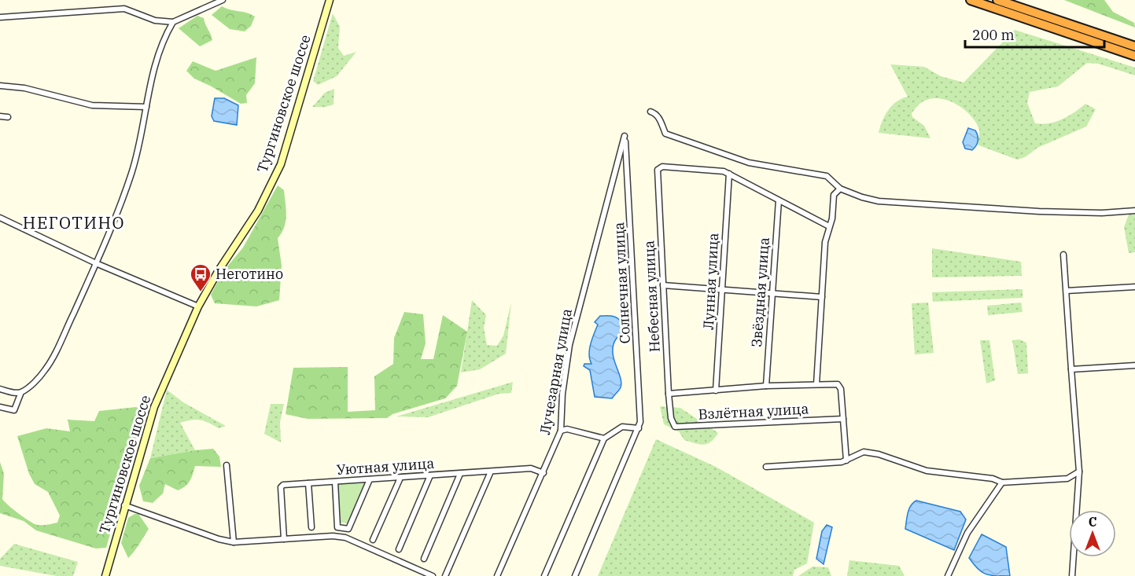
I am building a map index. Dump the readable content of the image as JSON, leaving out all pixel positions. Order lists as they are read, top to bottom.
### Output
{
  "streets": {
    "main road": ["Тургиновское шоссе"],
    "street": [
      "Лунная улица",
      "Солнечная улица",
      "Звёздная улица",
      "Небесная улица",
      "Лучезарная улица",
      "Взлётная улица",
      "Уютная улица"
    ]
  },
  "crossings": [
    ["Лунная улица", "Небесная улица"],
    ["Солнечная улица", "Лучезарная улица"],
    ["Небесная улица", "Взлётная улица"],
    ["Лучезарная улица", "Уютная улица"]
  ],
  "districts": ["НЕГОТИНО"],
  "places": {
    "bus stop": ["Неготино"]
  },
  "scale_bar": "200 m",
  "north": "top"
}
